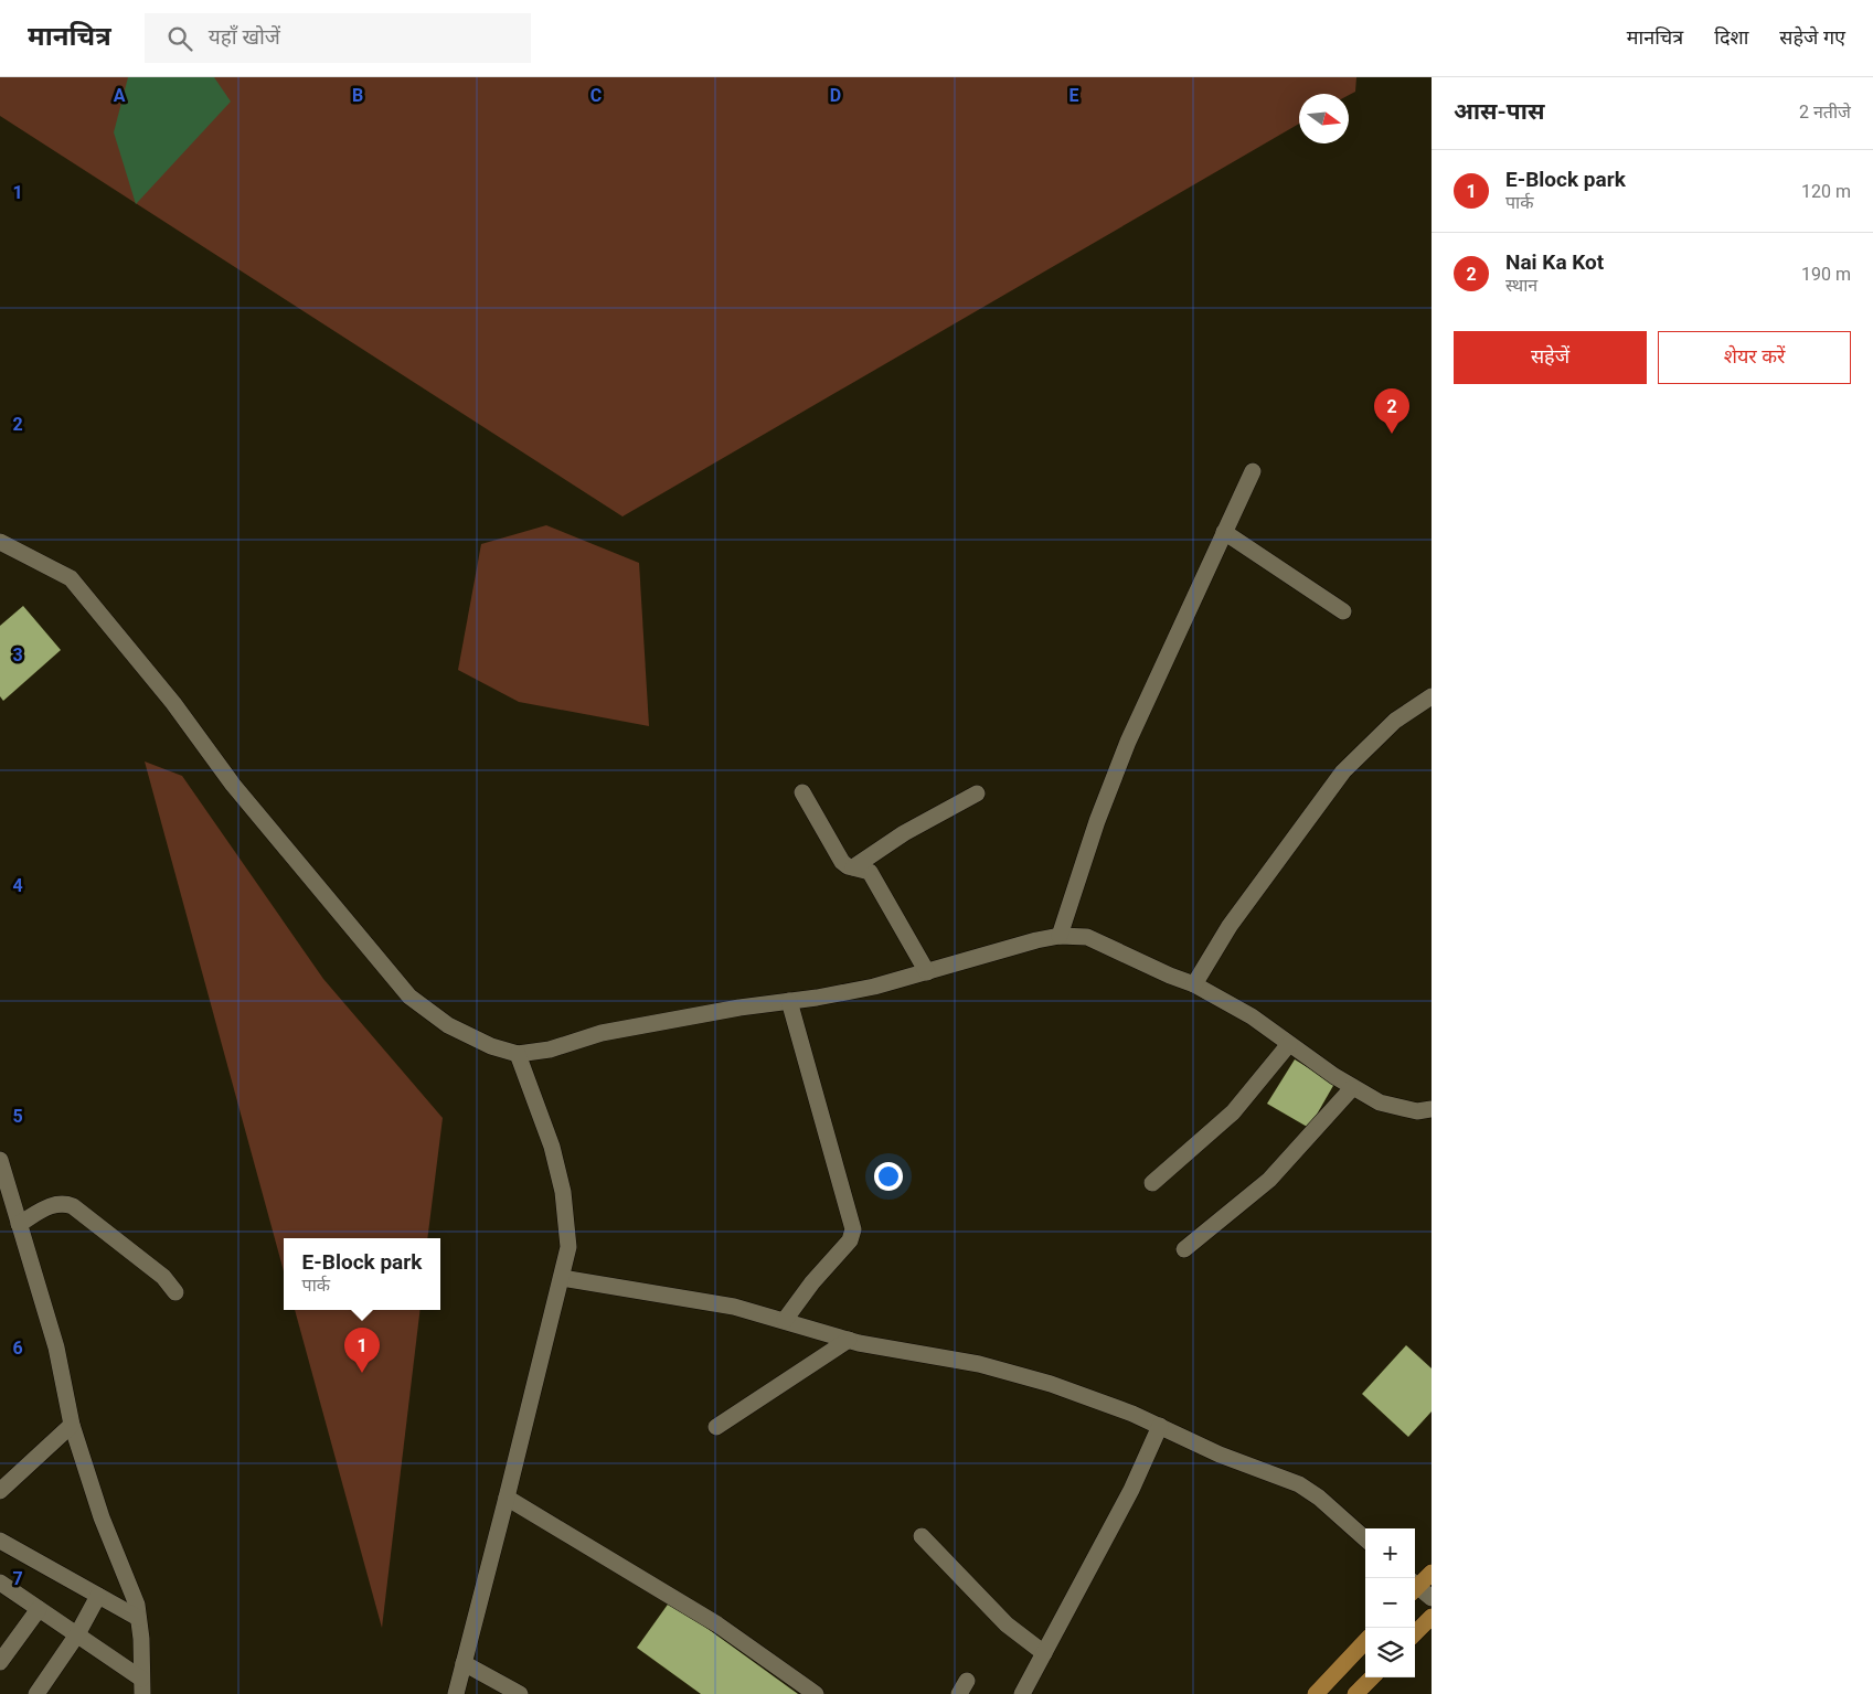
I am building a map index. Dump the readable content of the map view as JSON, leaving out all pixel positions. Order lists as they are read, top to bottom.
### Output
{
  "north": "right",
  "page": {
    "header": "मानचित्र",
    "search": "यहाँ खोजें",
    "nav": ["मानचित्र", "दिशा", "सहेजे गए"],
    "heading": ["आस-पास", "2 नतीजे"],
    "list": [
      {
        "mark": "1",
        "name": "E-Block park",
        "note": "पार्क",
        "value": "120 m"
      },
      {
        "mark": "2",
        "name": "Nai Ka Kot",
        "note": "स्थान",
        "value": "190 m"
      }
    ],
    "buttons": ["सहेजें", "शेयर करें"],
    "pins": ["2", "1"],
    "popup": ["E-Block park", "पार्क"],
    "map_buttons": ["+", "−"]
  },
  "grid": {
    "columns": [
      "A",
      "B",
      "C",
      "D",
      "E"
    ],
    "rows": [
      "1",
      "2",
      "3",
      "4",
      "5",
      "6",
      "7"
    ]
  }
}
